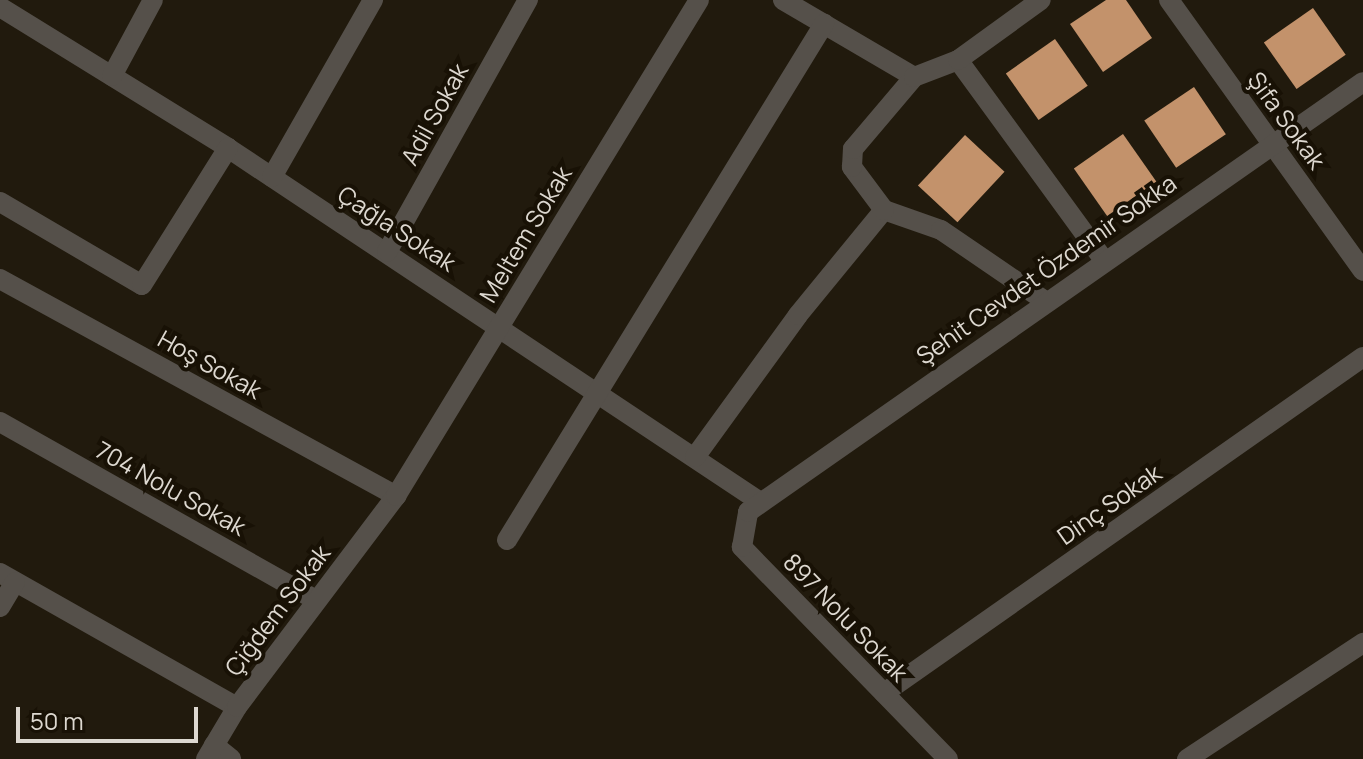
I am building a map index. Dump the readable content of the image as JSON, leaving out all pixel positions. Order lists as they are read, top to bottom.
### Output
{
  "streets": {
    "street": [
      "Adil Sokak",
      "Şifa Sokak",
      "Çağla Sokak",
      "Meltem Sokak",
      "Şehit Cevdet Özdemir Sokka",
      "Hoş Sokak",
      "704 Nolu Sokak",
      "Dinç Sokak",
      "Çiğdem Sokak",
      "897 Nolu Sokak"
    ]
  },
  "crossings": [
    ["Adil Sokak", "Çağla Sokak"],
    ["Şifa Sokak", "Şehit Cevdet Özdemir Sokka"],
    ["Çağla Sokak", "Meltem Sokak"],
    ["Çağla Sokak", "Şehit Cevdet Özdemir Sokka"],
    ["Çağla Sokak", "897 Nolu Sokak"],
    ["Meltem Sokak", "Hoş Sokak"],
    ["Meltem Sokak", "Çiğdem Sokak"],
    ["Şehit Cevdet Özdemir Sokka", "897 Nolu Sokak"],
    ["Hoş Sokak", "Çiğdem Sokak"],
    ["704 Nolu Sokak", "Çiğdem Sokak"],
    ["Dinç Sokak", "897 Nolu Sokak"]
  ],
  "scale_bar": "50 m"
}
